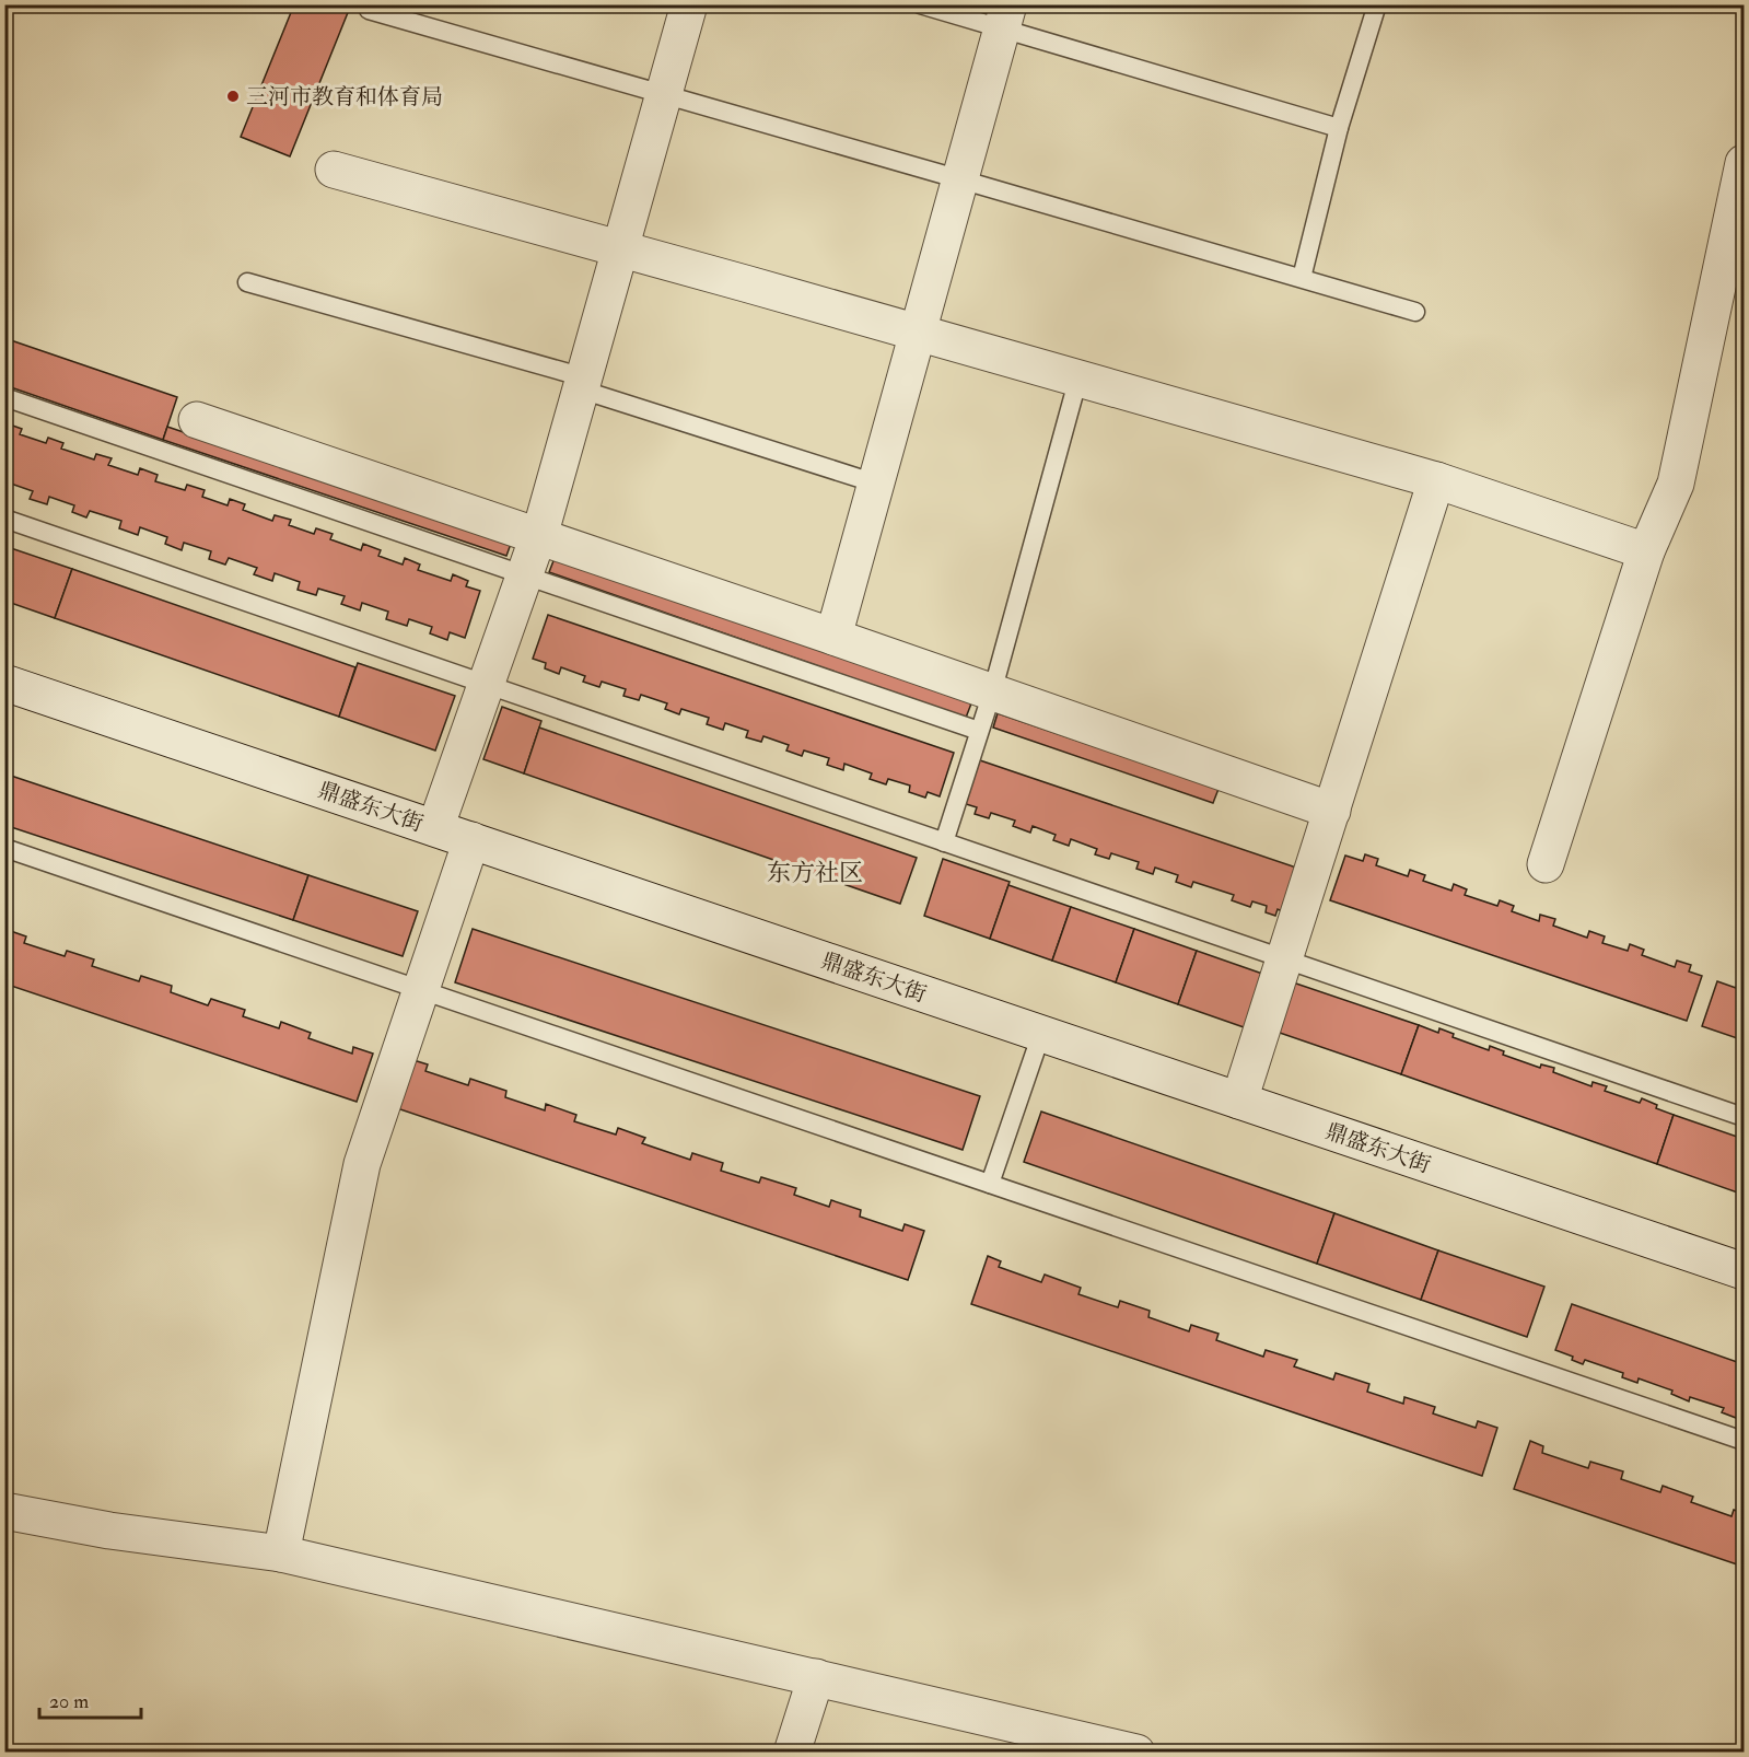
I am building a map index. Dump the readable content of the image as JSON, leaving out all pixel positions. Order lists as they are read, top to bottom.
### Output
{
  "streets": {
    "street": ["鼎盛东大街"]
  },
  "districts": ["东方社区"],
  "places": ["三河市教育和体育局"],
  "scale_bar": "20 m"
}
